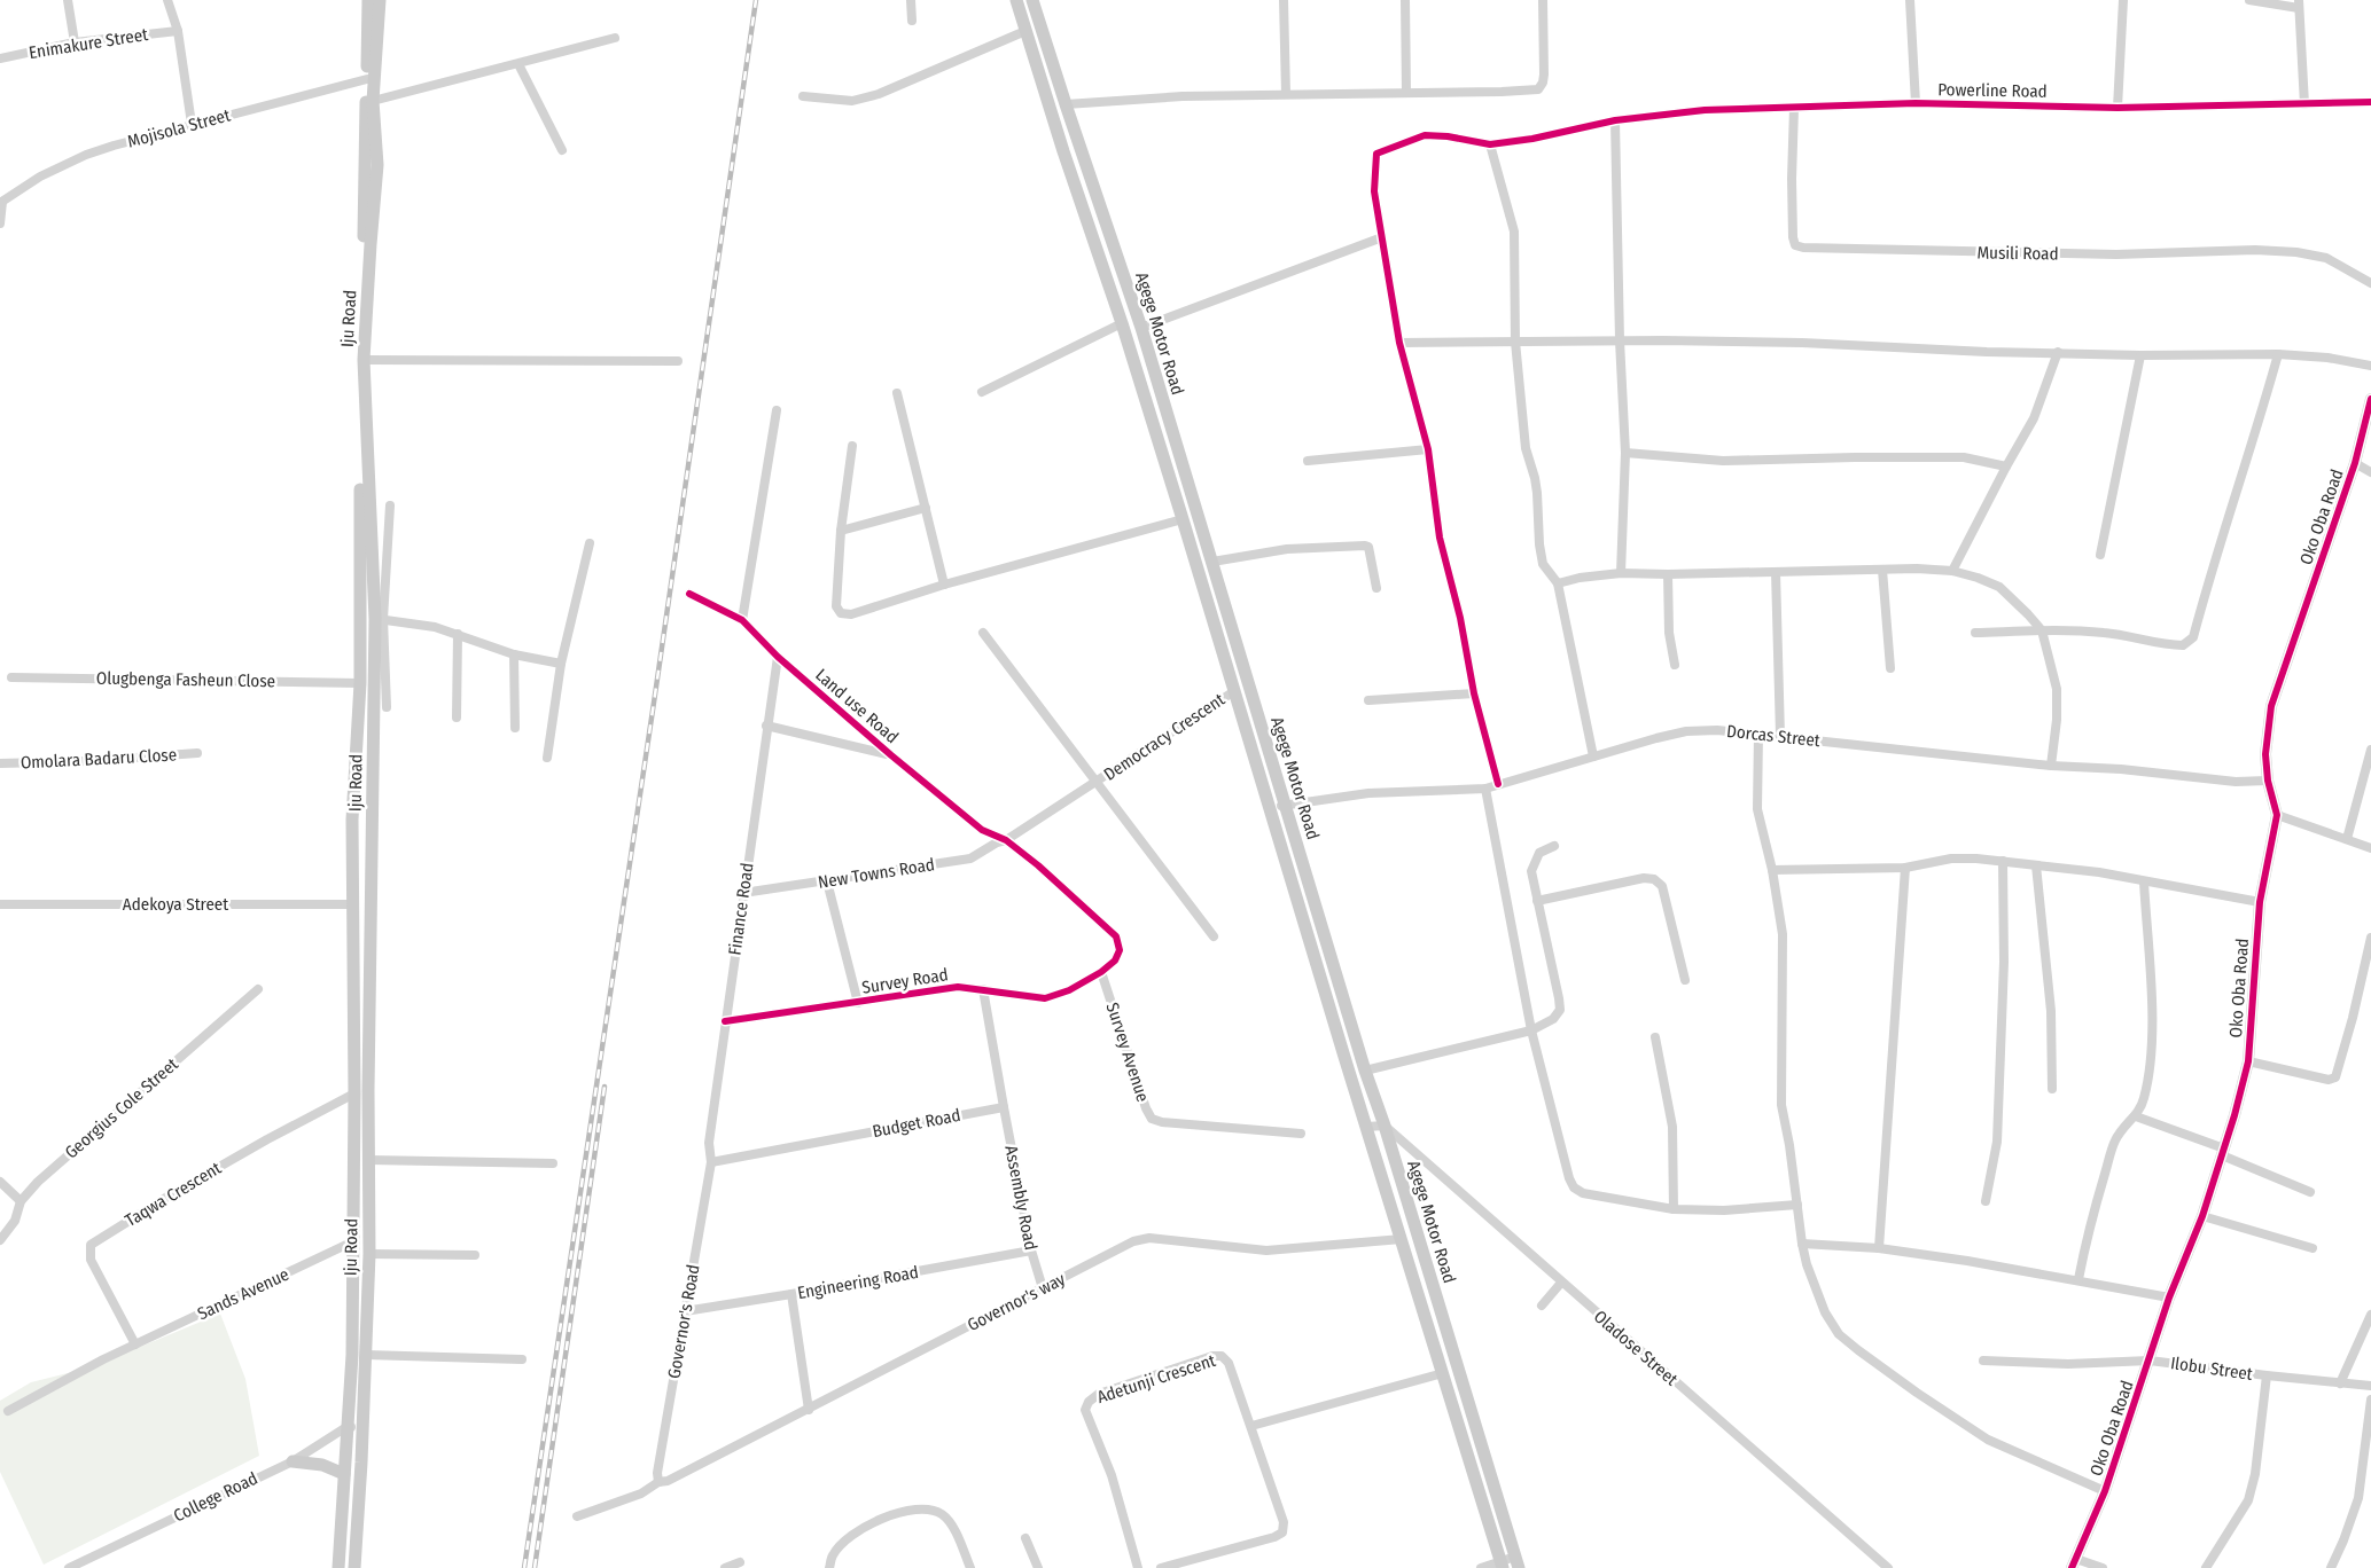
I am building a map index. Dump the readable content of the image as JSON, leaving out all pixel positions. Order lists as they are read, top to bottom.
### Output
{
  "streets": {
    "main road": ["Iju Road", "Agege Motor Road"],
    "street": [
      "Enimakure Street",
      "Powerline Road",
      "Mojisola Street",
      "Musili Road",
      "Oko Oba Road",
      "Olugbenga Fasheun Close",
      "Land use Road",
      "Dorcas Street",
      "Democracy Crescent",
      "Omolara Badaru Close",
      "New Towns Road",
      "Adekoya Street",
      "Finance Road",
      "Survey Road",
      "Survey Avenue",
      "Georgius Cole Street",
      "Budget Road",
      "Taqwa Crescent",
      "Assembly Road",
      "Engineering Road",
      "Sands Avenue",
      "Governor's way",
      "Governor's Road",
      "Oladose Street",
      "Ilobu Street",
      "Adetunji Crescent",
      "College Road"
    ]
  },
  "crossings": [
    ["Powerline Road", "Musili Road"],
    ["Mojisola Street", "Iju Road"],
    ["Iju Road", "Olugbenga Fasheun Close"],
    ["Iju Road", "Adekoya Street"],
    ["Iju Road", "Taqwa Crescent"],
    ["Iju Road", "Sands Avenue"],
    ["Iju Road", "College Road"],
    ["Agege Motor Road", "Dorcas Street"],
    ["Agege Motor Road", "Democracy Crescent"],
    ["Agege Motor Road", "Governor's way"],
    ["Agege Motor Road", "Oladose Street"],
    ["Oko Oba Road", "Dorcas Street"],
    ["Oko Oba Road", "Ilobu Street"],
    ["Land use Road", "Democracy Crescent"],
    ["Land use Road", "New Towns Road"],
    ["Land use Road", "Finance Road"],
    ["Land use Road", "Survey Road"],
    ["Democracy Crescent", "New Towns Road"],
    ["Democracy Crescent", "Survey Road"],
    ["New Towns Road", "Finance Road"],
    ["New Towns Road", "Survey Road"],
    ["Finance Road", "Survey Road"],
    ["Finance Road", "Budget Road"],
    ["Finance Road", "Governor's Road"],
    ["Survey Road", "Survey Avenue"],
    ["Budget Road", "Assembly Road"],
    ["Budget Road", "Governor's Road"],
    ["Taqwa Crescent", "Sands Avenue"],
    ["Assembly Road", "Engineering Road"],
    ["Assembly Road", "Governor's way"],
    ["Engineering Road", "Governor's Road"],
    ["Governor's way", "Governor's Road"]
  ]
}
